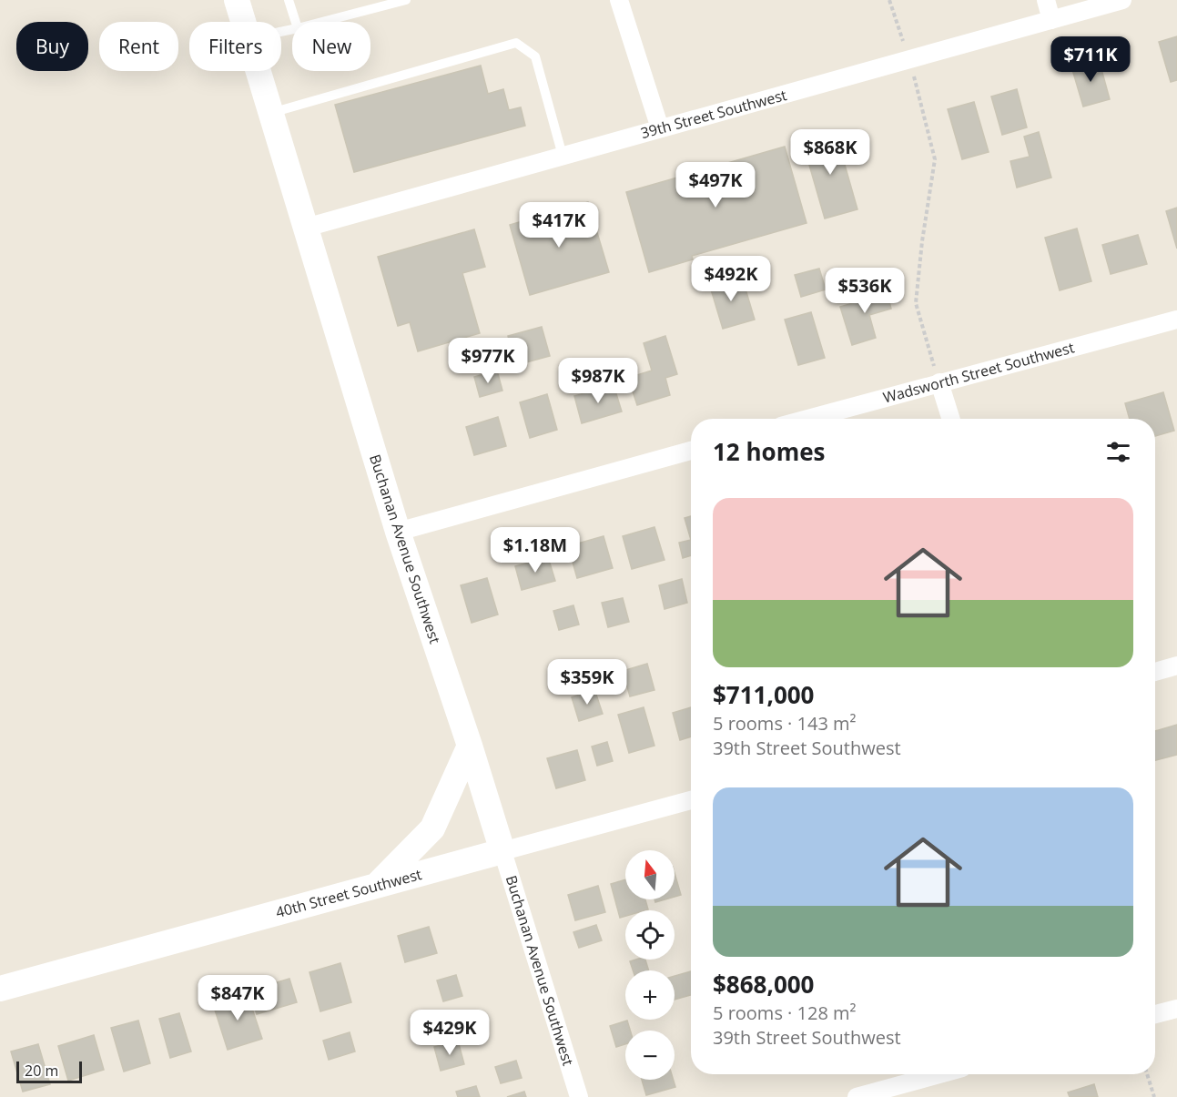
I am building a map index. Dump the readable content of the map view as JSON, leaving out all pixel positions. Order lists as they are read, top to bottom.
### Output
{
  "streets": {
    "street": [
      "39th Street Southwest",
      "Wadsworth Street Southwest",
      "Buchanan Avenue Southwest",
      "40th Street Southwest"
    ]
  },
  "crossings": [
    ["39th Street Southwest", "Buchanan Avenue Southwest"],
    ["Buchanan Avenue Southwest", "40th Street Southwest"]
  ],
  "scale_bar": "20 m",
  "north": "top",
  "page": {
    "chip": [
      "Buy",
      "Rent",
      "Filters",
      "New"
    ],
    "price": [
      "$711K",
      "$868K",
      "$497K",
      "$417K",
      "$492K",
      "$536K",
      "$977K",
      "$987K",
      "$1.18M",
      "$359K",
      "$847K",
      "$429K"
    ],
    "heading": "12 homes",
    "list": [
      {
        "name": "$711,000",
        "note": "5 rooms · 143 m² · 39th Street Southwest"
      },
      {
        "name": "$868,000",
        "note": "5 rooms · 128 m² · 39th Street Southwest"
      }
    ],
    "map_buttons": ["+", "−"],
    "scale": "20 m"
  }
}
